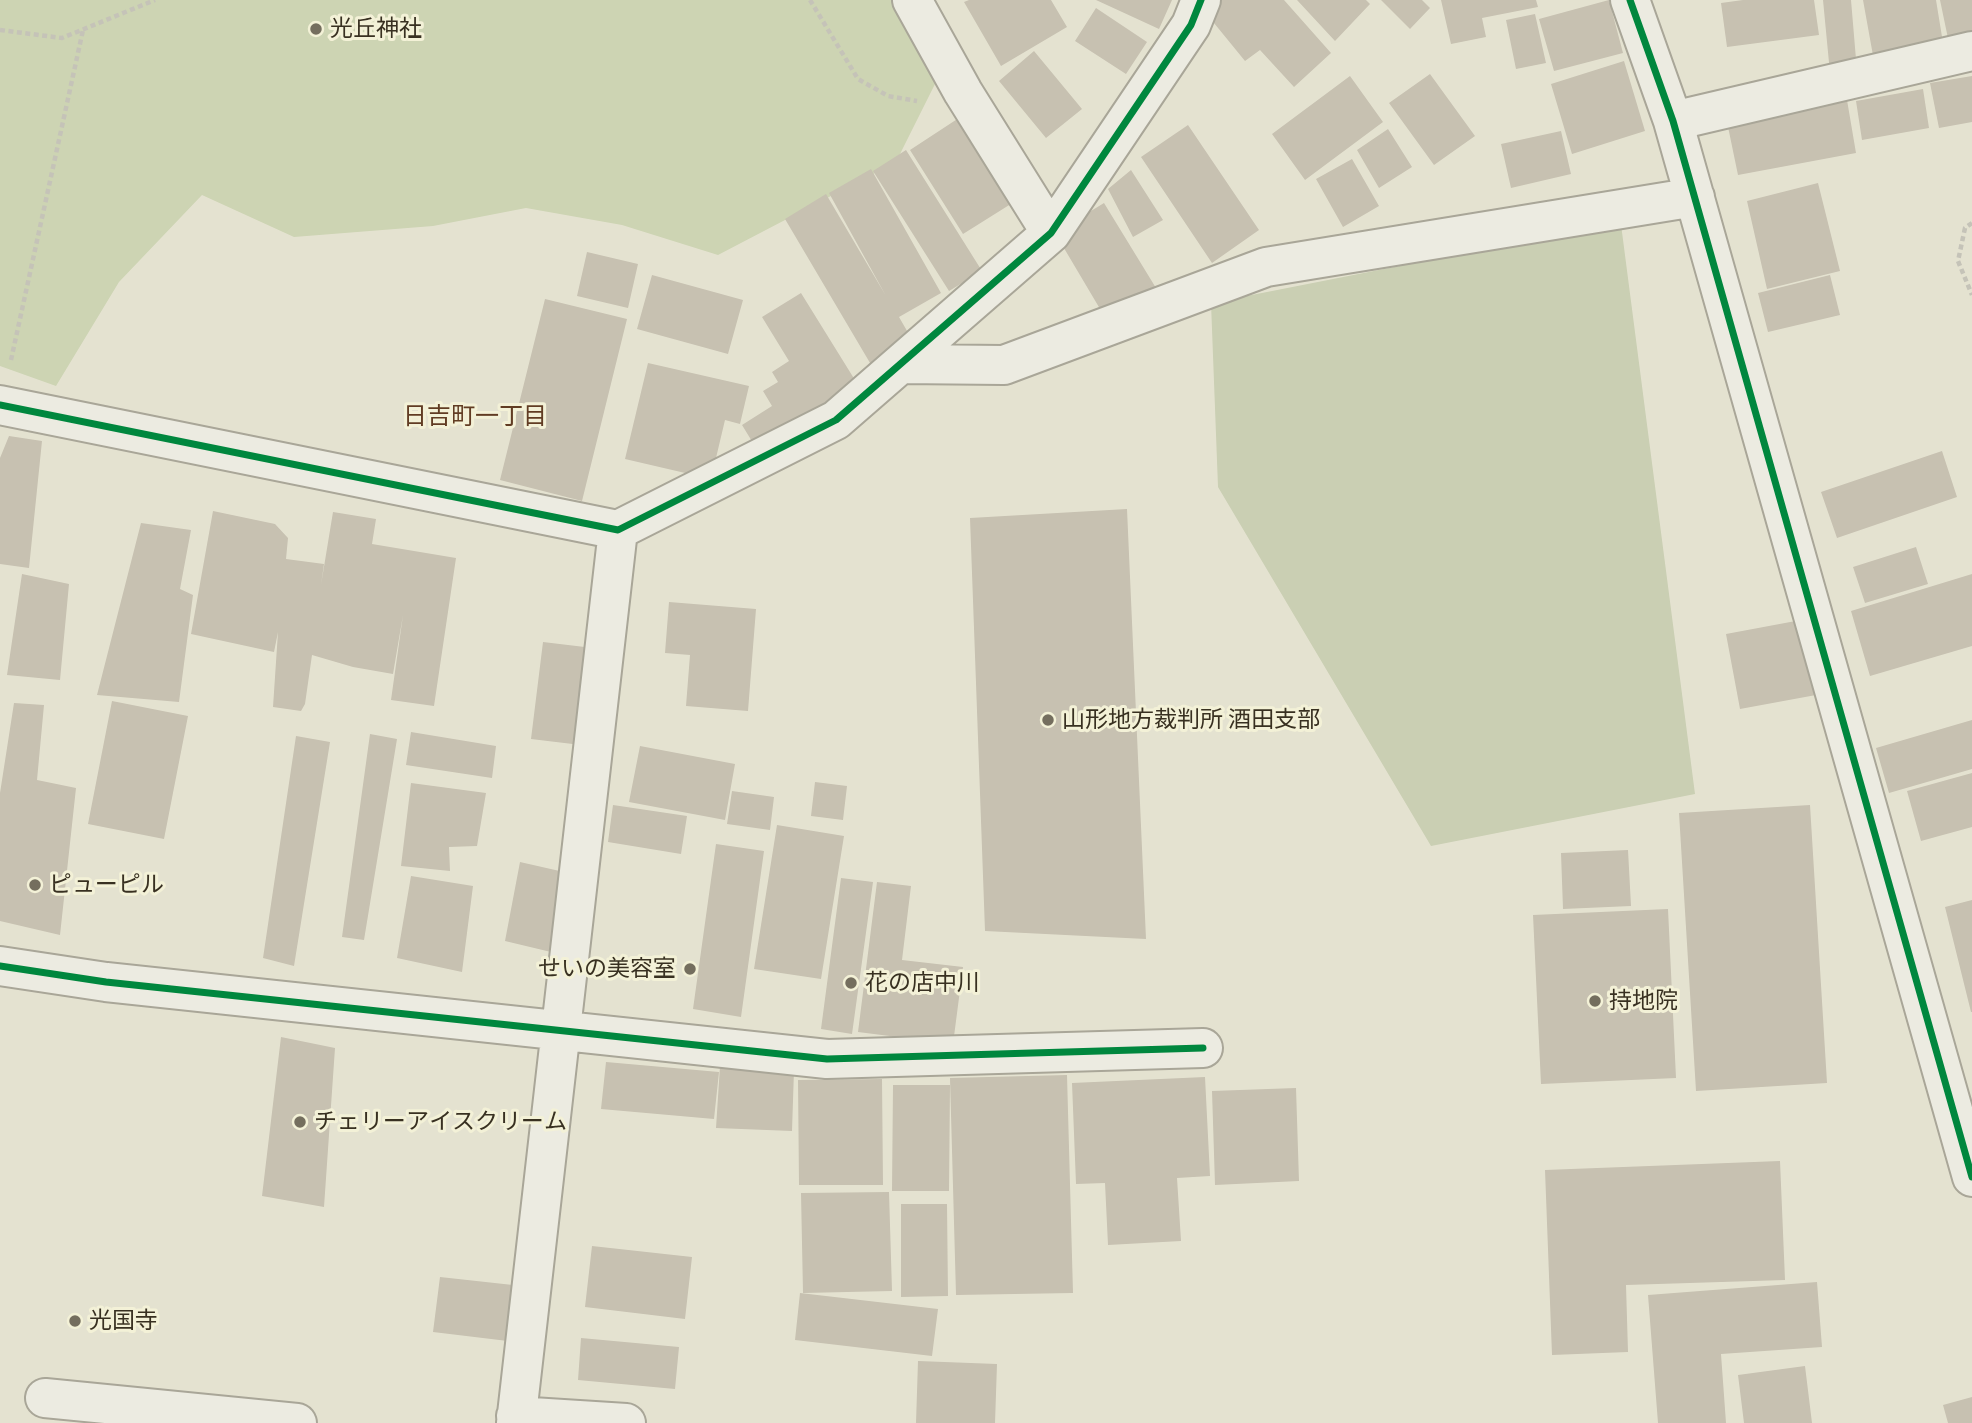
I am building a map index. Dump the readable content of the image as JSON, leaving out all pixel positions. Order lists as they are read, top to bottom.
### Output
{
  "districts": ["日吉町一丁目"],
  "places": [
    "光丘神社",
    "山形地方裁判所 酒田支部",
    "ピューピル",
    "せいの美容室",
    "花の店中川",
    "持地院",
    "チェリーアイスクリーム",
    "光国寺"
  ]
}
